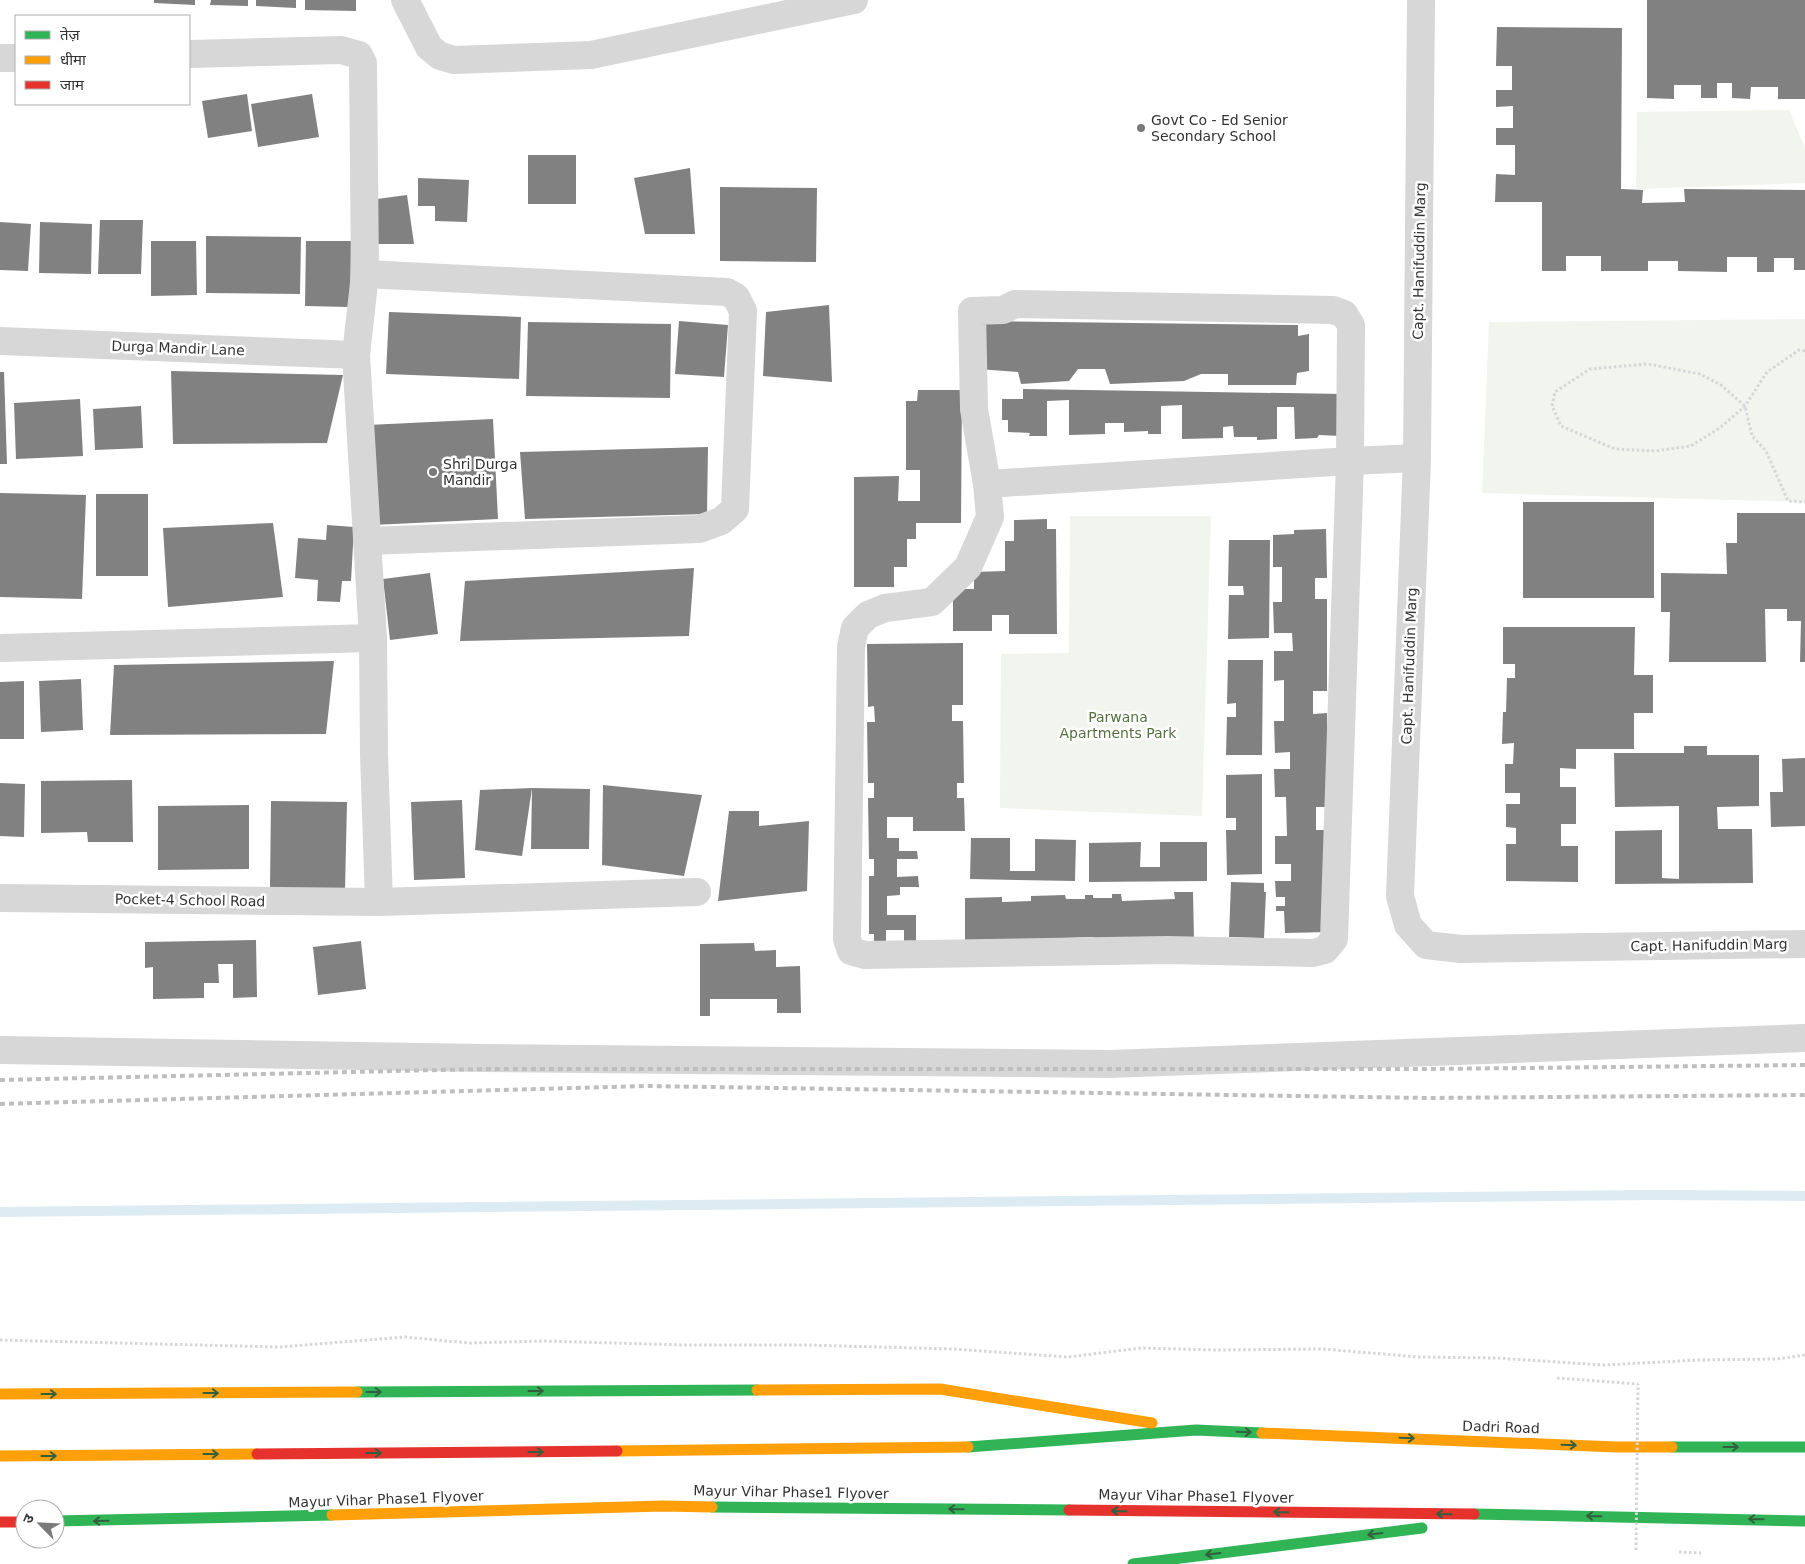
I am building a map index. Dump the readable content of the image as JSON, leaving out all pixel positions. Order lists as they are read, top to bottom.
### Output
{
  "streets": {
    "highway": ["Dadri Road", "Mayur Vihar Phase1 Flyover"],
    "street": ["Capt. Hanifuddin Marg", "Durga Mandir Lane", "Pocket-4 School Road"]
  },
  "parks": ["Parwana Apartments Park"],
  "places": ["Govt Co - Ed Senior Secondary School", "Shri Durga Mandir"],
  "legend": ["तेज़", "धीमा", "जाम"],
  "north": "top left"
}
